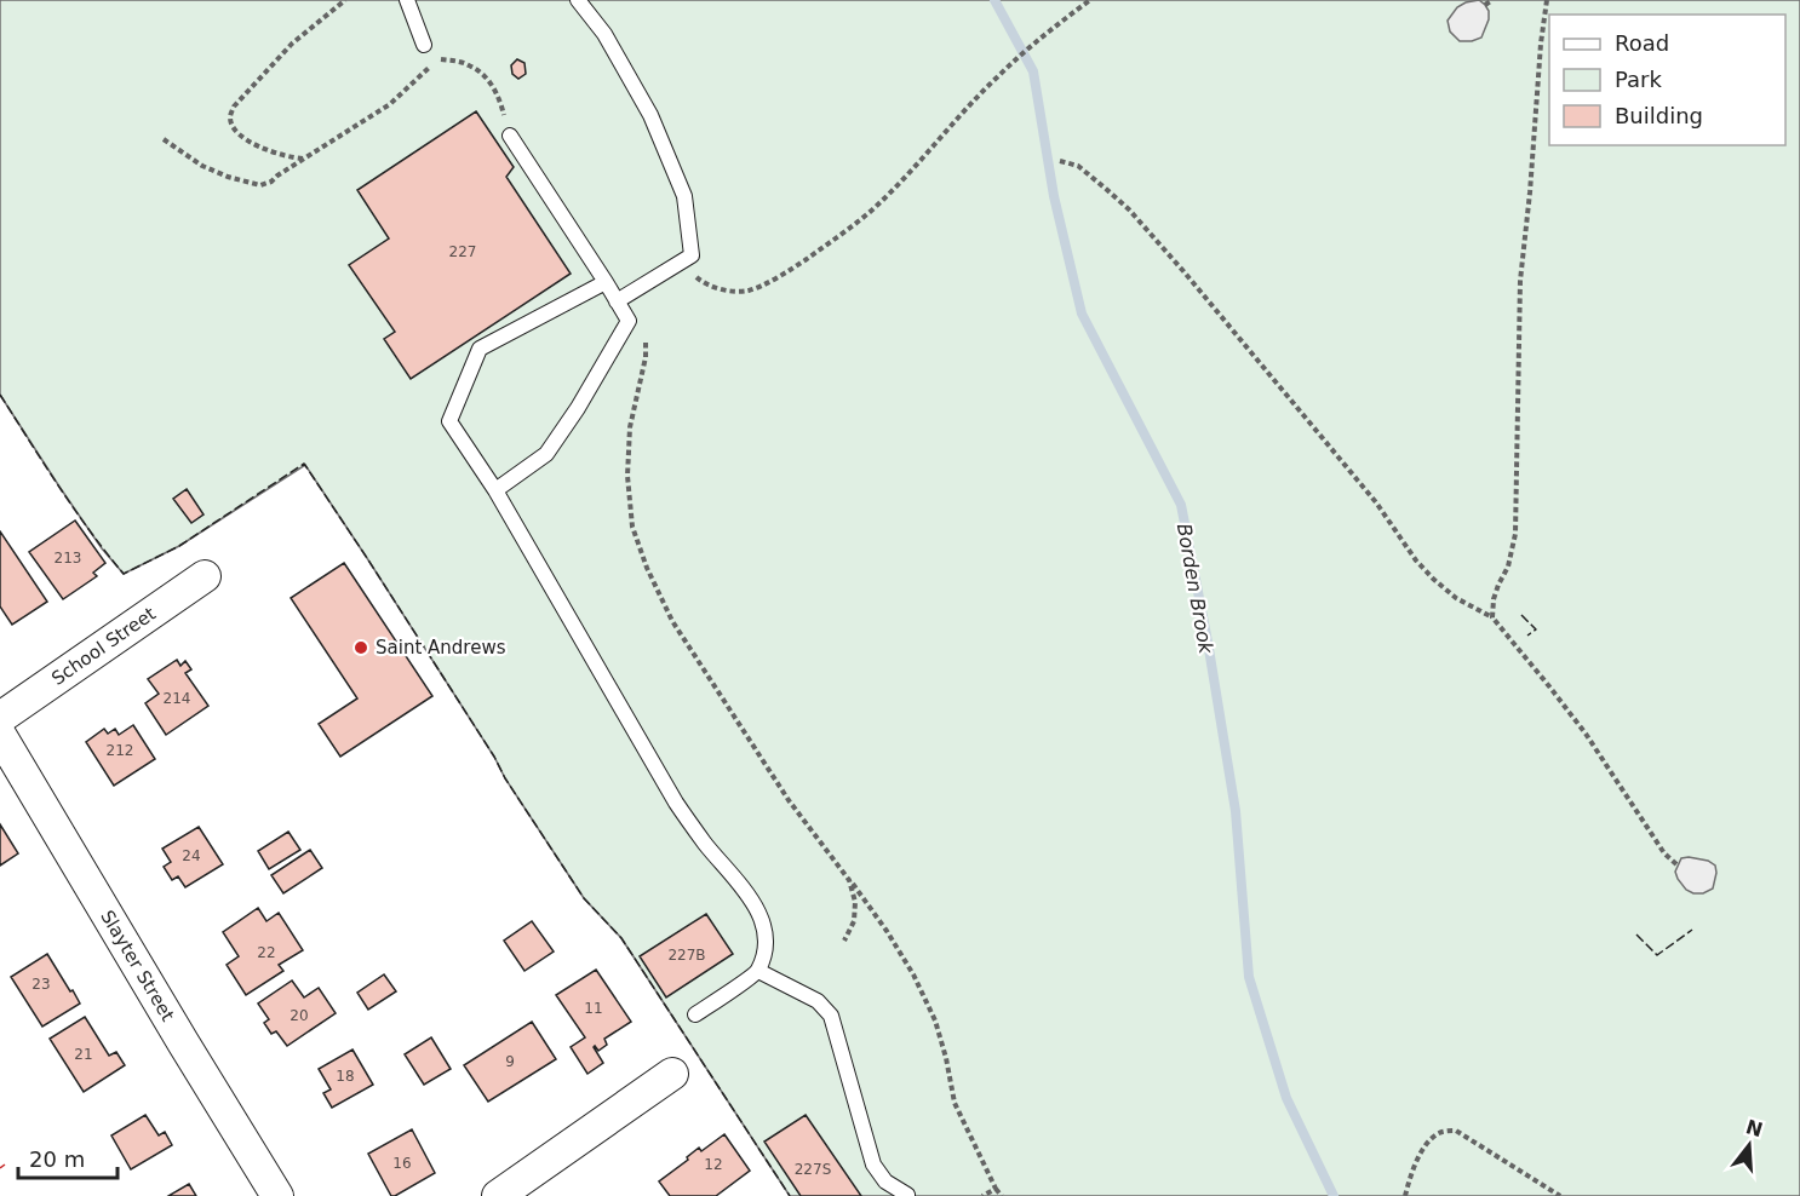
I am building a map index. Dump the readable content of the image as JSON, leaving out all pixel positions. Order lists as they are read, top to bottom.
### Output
{
  "streets": {
    "street": ["School Street", "Slayter Street"]
  },
  "water": ["Borden Brook"],
  "places": ["Saint Andrews"],
  "house_numbers": [
    "227",
    "213",
    "214",
    "212",
    "24",
    "22",
    "227B",
    "23",
    "11",
    "20",
    "21",
    "9",
    "18",
    "16",
    "12",
    "227S"
  ],
  "legend": ["Road", "Park", "Building"],
  "scale_bar": "20 m",
  "north": "top"
}
